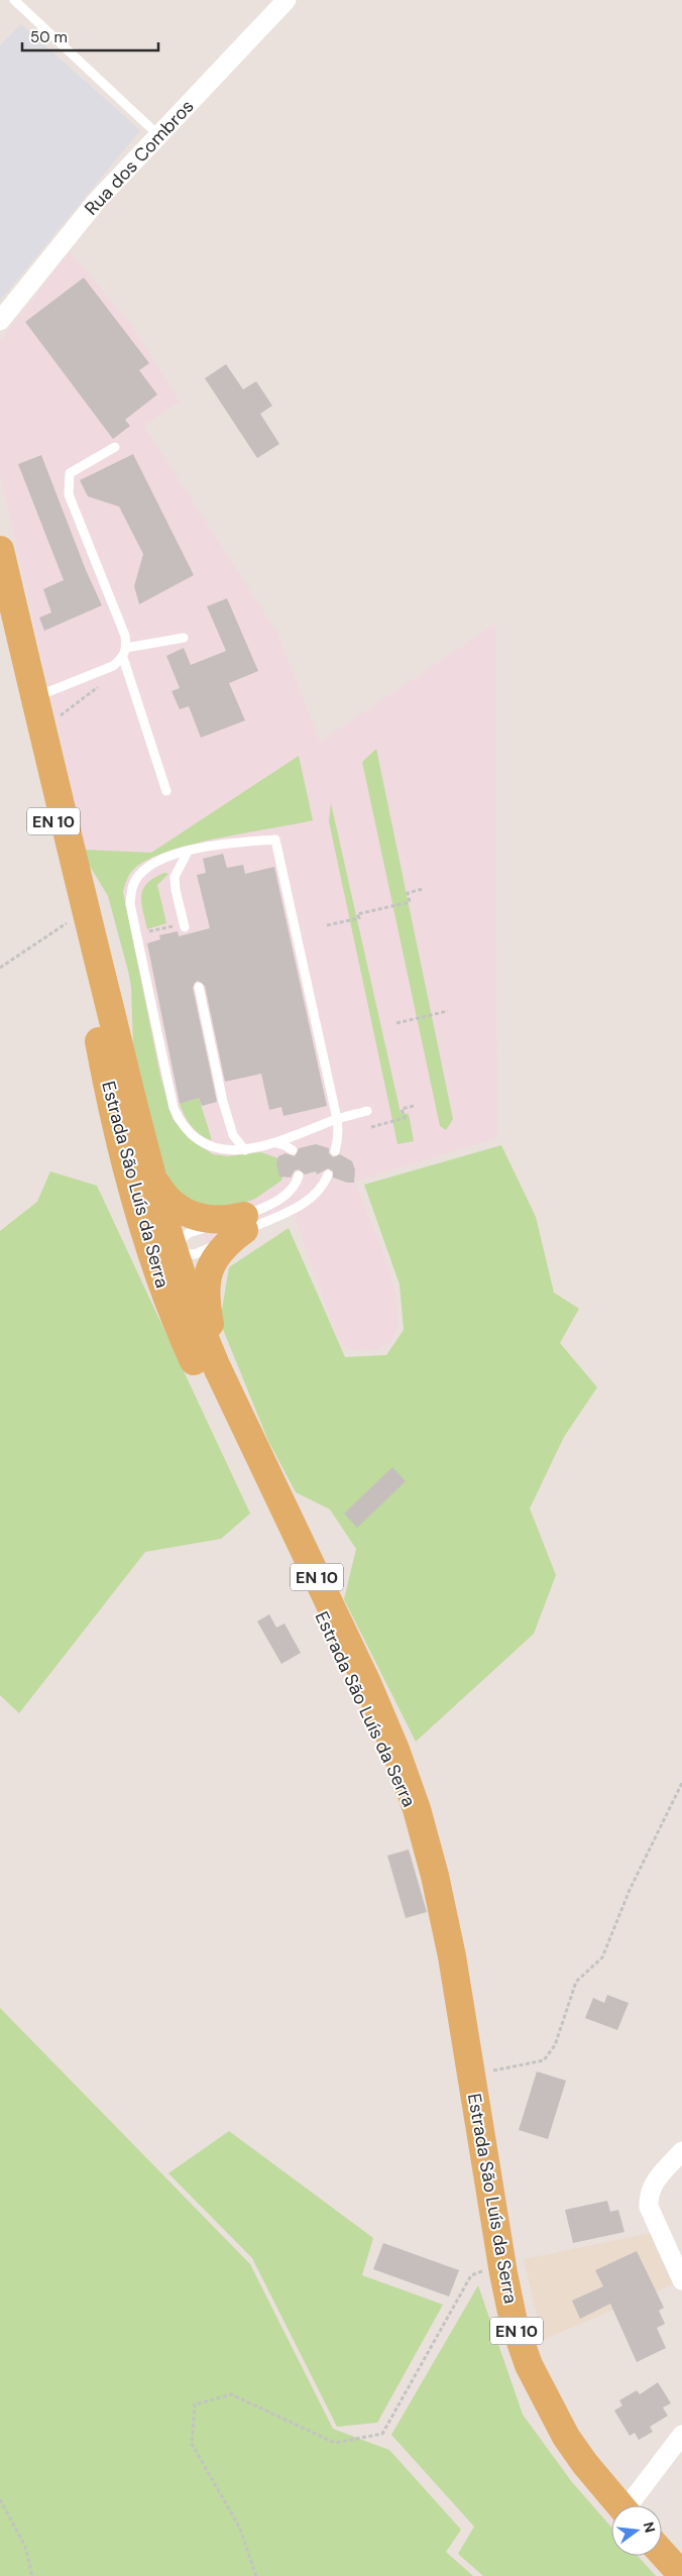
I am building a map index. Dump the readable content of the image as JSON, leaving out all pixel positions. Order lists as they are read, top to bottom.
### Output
{
  "streets": {
    "main road": ["EN 10", "Estrada São Luís da Serra"],
    "street": ["Rua dos Combros"]
  },
  "scale_bar": "50 m",
  "north": "right"
}
